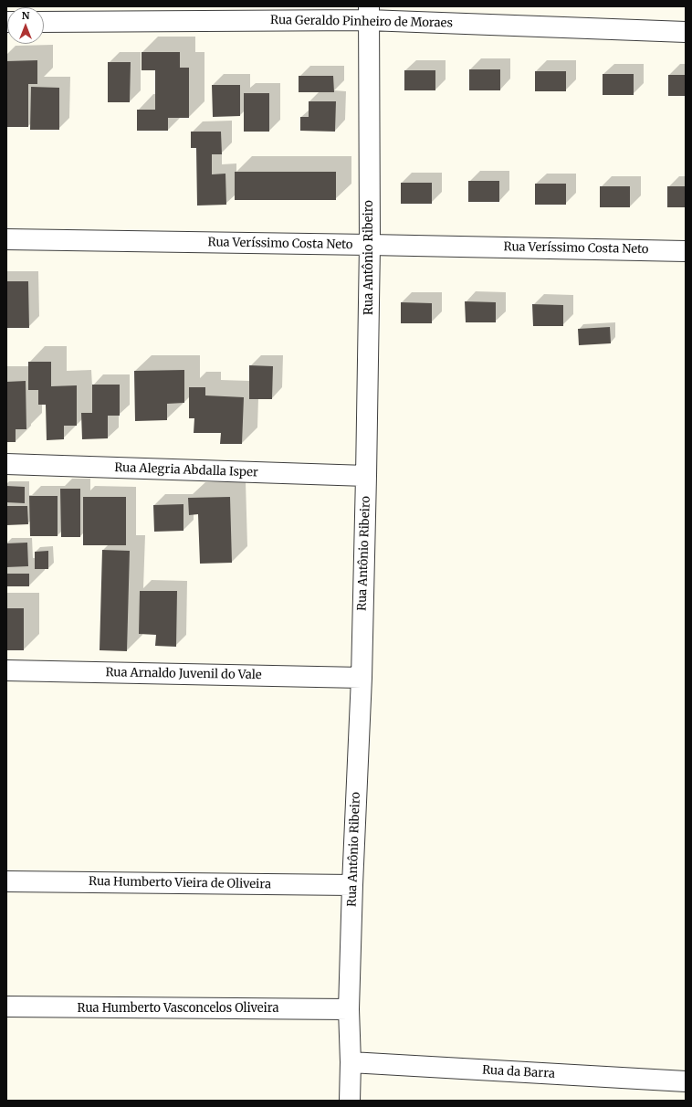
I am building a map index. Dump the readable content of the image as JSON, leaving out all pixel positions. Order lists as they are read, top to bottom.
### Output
{
  "streets": {
    "street": [
      "Rua Geraldo Pinheiro de Moraes",
      "Rua Veríssimo Costa Neto",
      "Rua Antônio Ribeiro",
      "Rua Alegria Abdalla Isper",
      "Rua Arnaldo Juvenil do Vale",
      "Rua Humberto Vieira de Oliveira",
      "Rua Humberto Vasconcelos Oliveira",
      "Rua da Barra"
    ]
  },
  "crossings": [
    ["Rua Geraldo Pinheiro de Moraes", "Rua Antônio Ribeiro"],
    ["Rua Veríssimo Costa Neto", "Rua Antônio Ribeiro"],
    ["Rua Antônio Ribeiro", "Rua Alegria Abdalla Isper"],
    ["Rua Antônio Ribeiro", "Rua Arnaldo Juvenil do Vale"],
    ["Rua Antônio Ribeiro", "Rua Humberto Vieira de Oliveira"],
    ["Rua Antônio Ribeiro", "Rua Humberto Vasconcelos Oliveira"],
    ["Rua Antônio Ribeiro", "Rua da Barra"]
  ],
  "north": "top"
}
